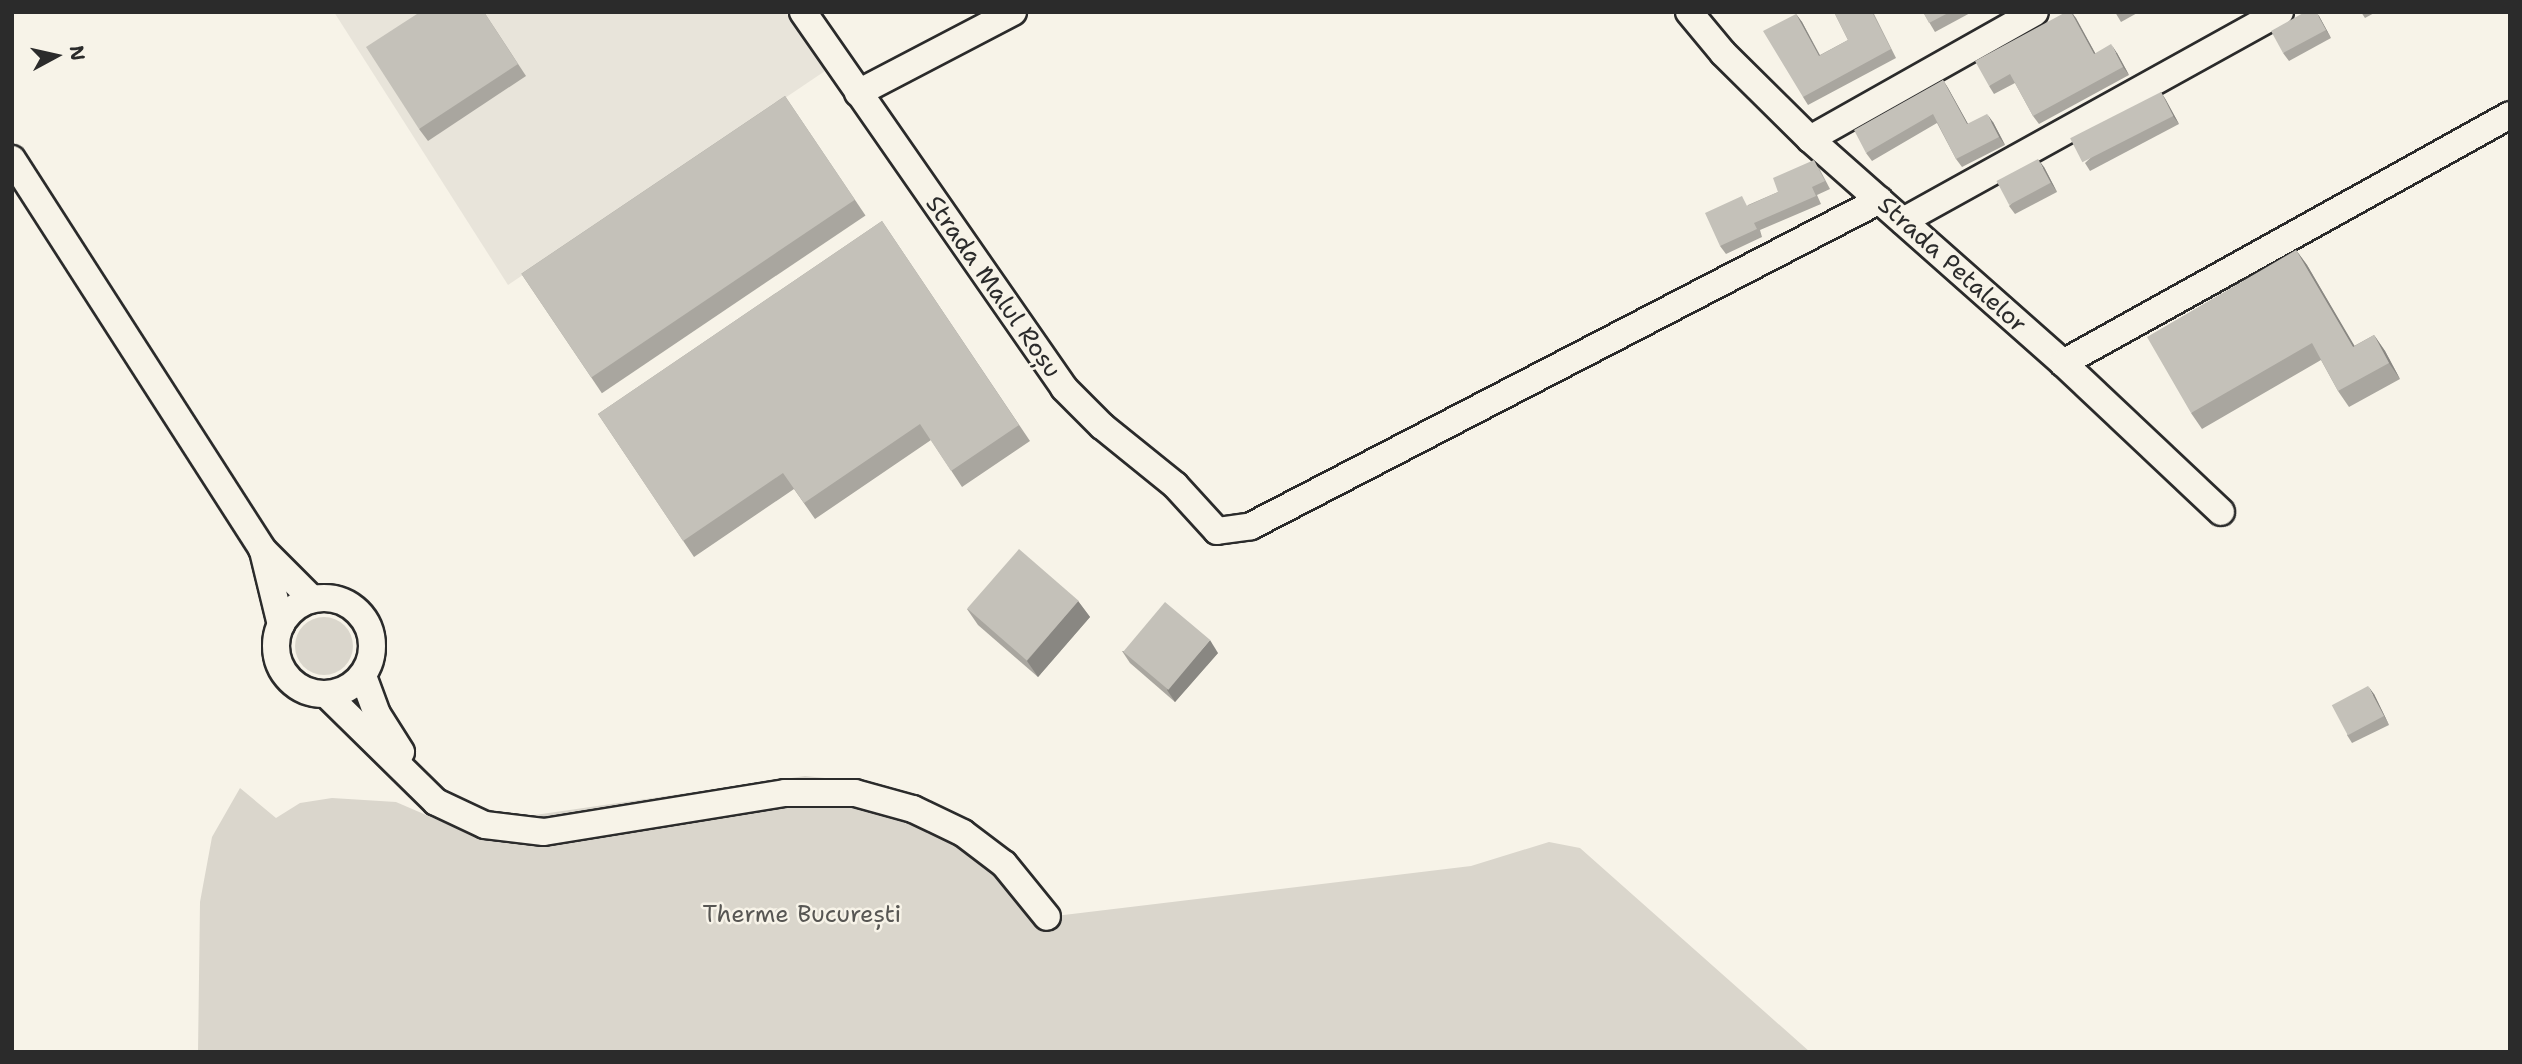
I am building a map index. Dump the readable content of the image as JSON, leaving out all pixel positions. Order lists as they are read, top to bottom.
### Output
{
  "streets": {
    "street": ["Strada Petalelor", "Strada Malul Roșu"]
  },
  "crossings": [
    ["Strada Petalelor", "Strada Malul Roșu"]
  ],
  "parks": ["Therme București"],
  "north": "right"
}
